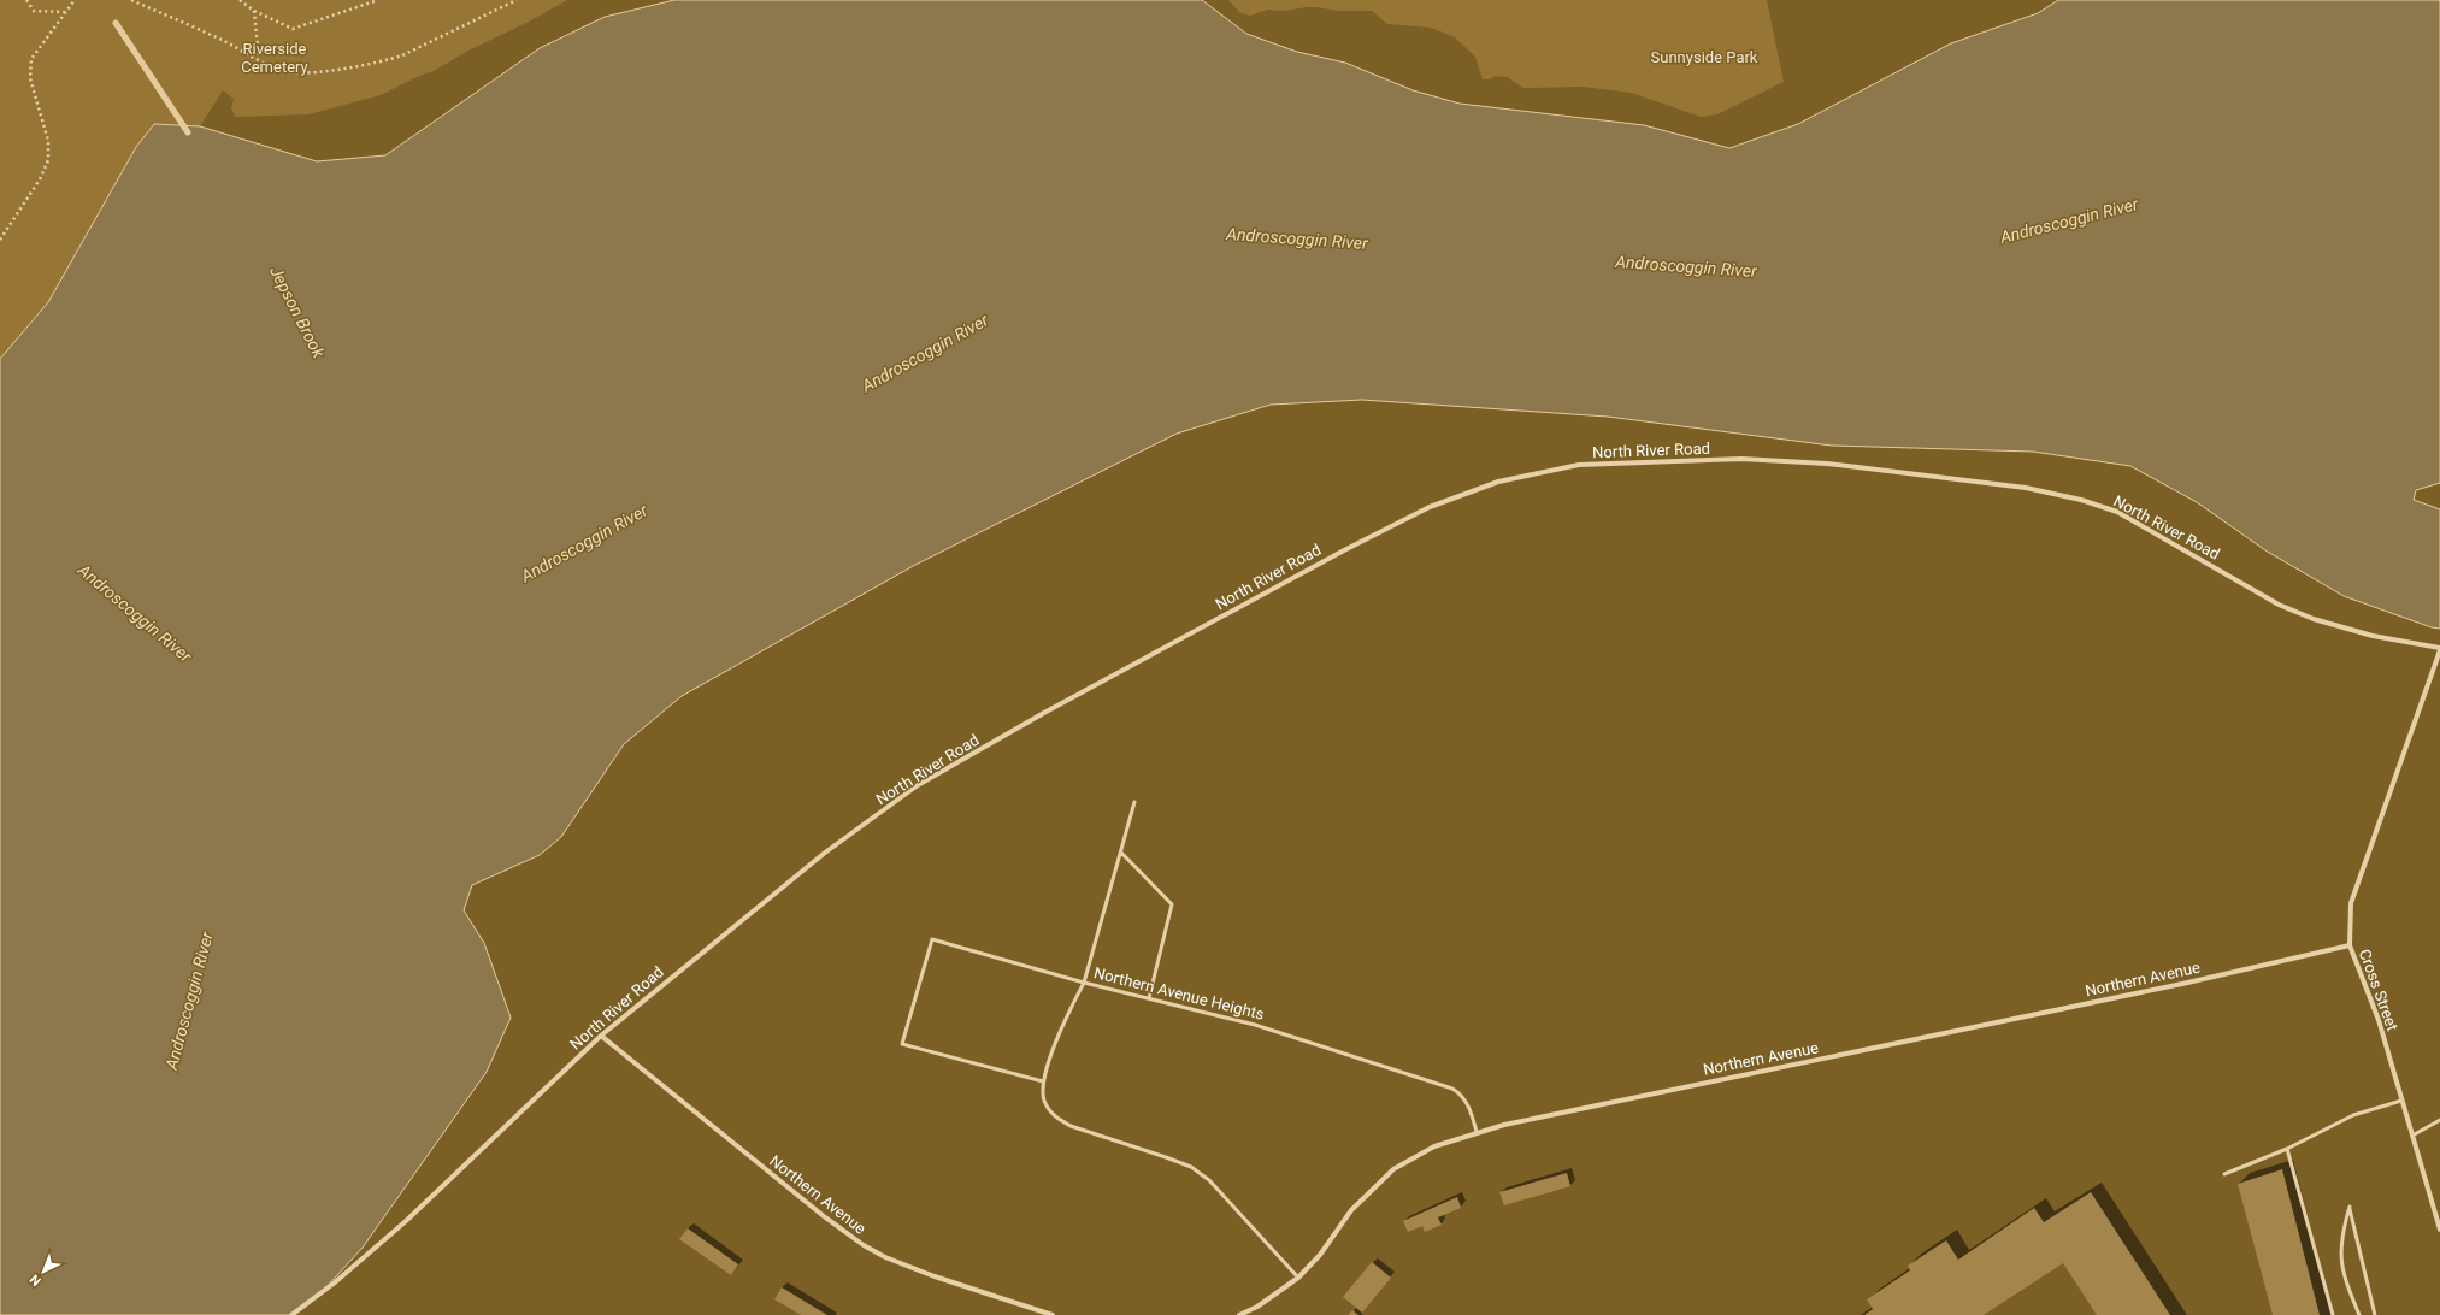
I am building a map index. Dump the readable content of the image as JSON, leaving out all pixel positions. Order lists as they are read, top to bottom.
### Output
{
  "streets": {
    "street": ["North River Road", "Northern Avenue", "Cross Street"],
    "lane": ["Northern Avenue Heights"]
  },
  "crossings": [
    ["North River Road", "Northern Avenue"],
    ["North River Road", "Cross Street"],
    ["Northern Avenue", "Cross Street"],
    ["Northern Avenue", "Northern Avenue Heights"]
  ],
  "water": ["Androscoggin River", "Jepson Brook"],
  "parks": ["Riverside Cemetery", "Sunnyside Park"],
  "north": "bottom left"
}
